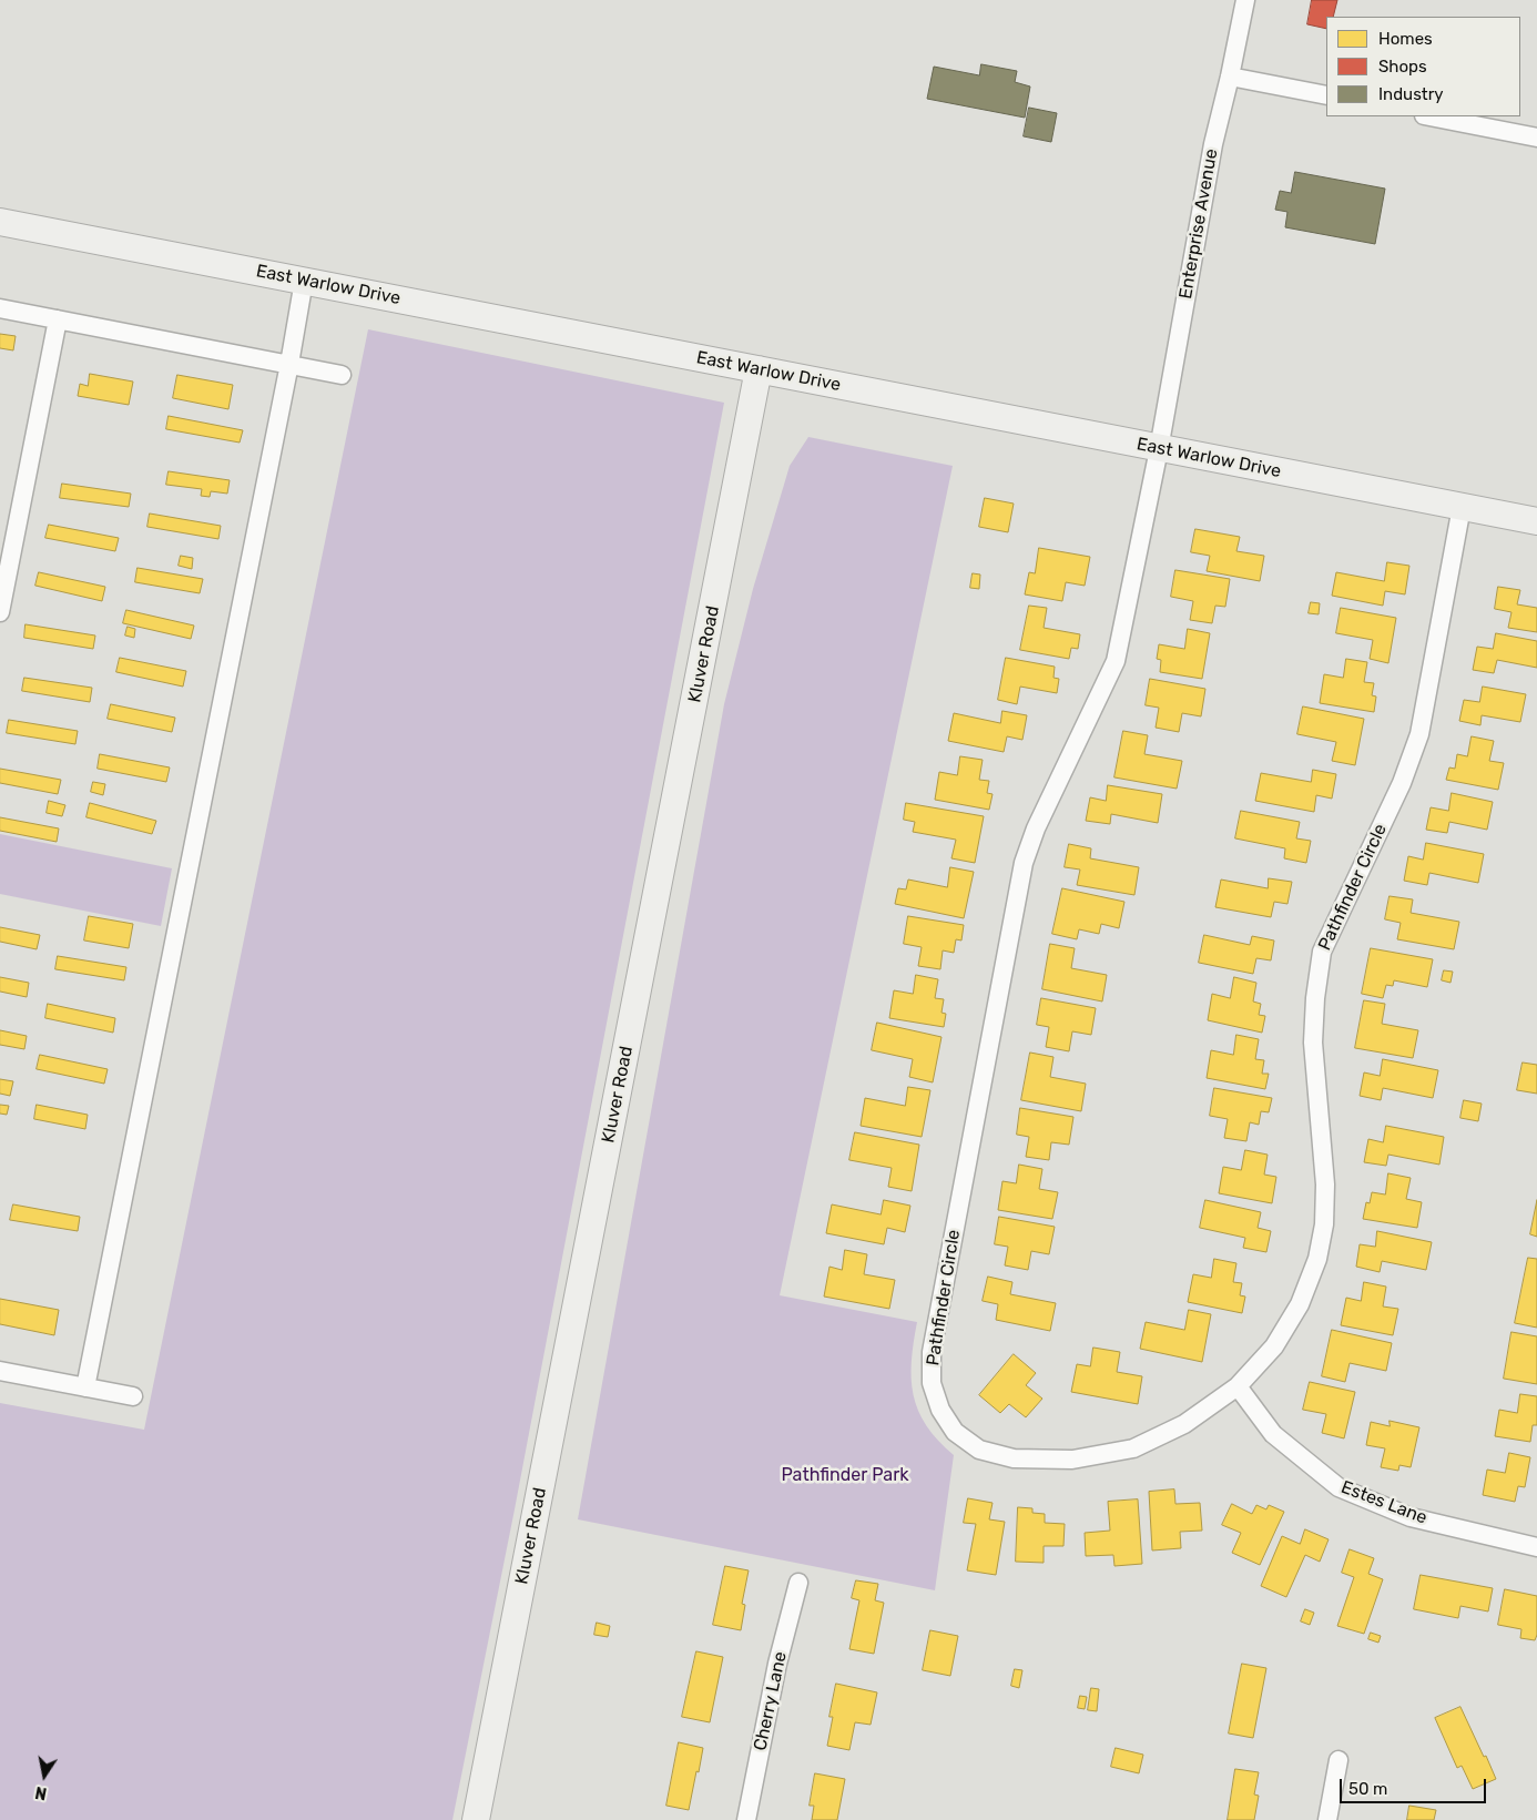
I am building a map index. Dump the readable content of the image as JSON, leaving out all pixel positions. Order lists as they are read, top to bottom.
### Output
{
  "streets": {
    "street": [
      "Enterprise Avenue",
      "East Warlow Drive",
      "Kluver Road",
      "Pathfinder Circle",
      "Estes Lane",
      "Cherry Lane"
    ]
  },
  "crossings": [
    ["Enterprise Avenue", "East Warlow Drive"],
    ["Enterprise Avenue", "Pathfinder Circle"],
    ["East Warlow Drive", "Kluver Road"],
    ["East Warlow Drive", "Pathfinder Circle"],
    ["Pathfinder Circle", "Estes Lane"]
  ],
  "parks": ["Pathfinder Park"],
  "legend": ["Homes", "Shops", "Industry"],
  "scale_bar": "50 m",
  "north": "bottom"
}
